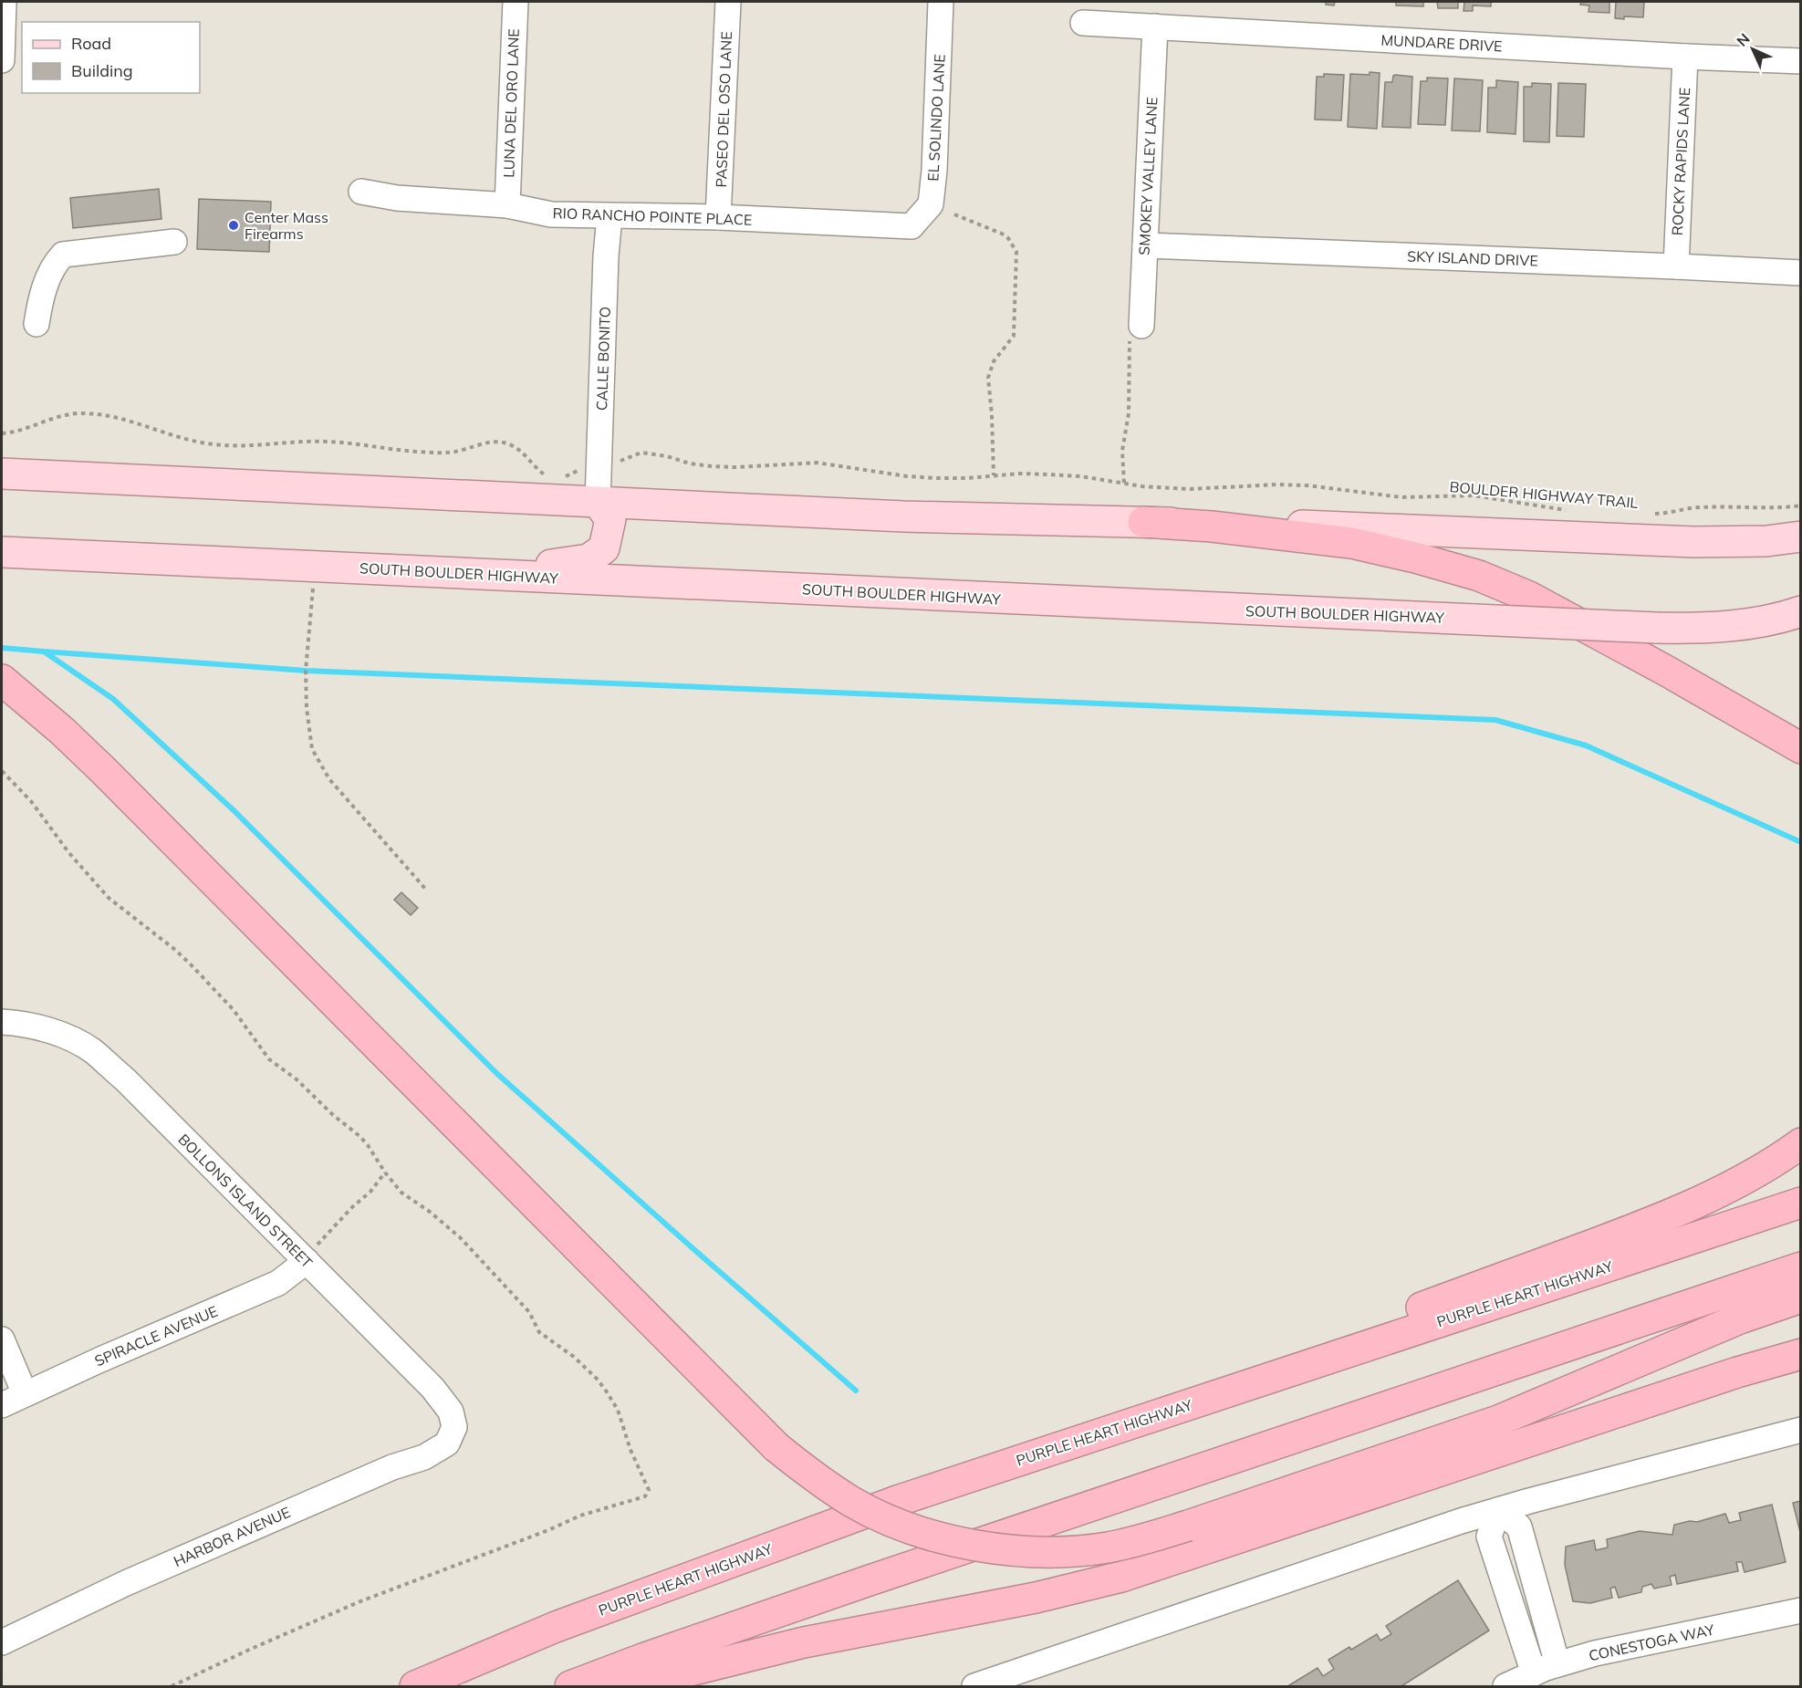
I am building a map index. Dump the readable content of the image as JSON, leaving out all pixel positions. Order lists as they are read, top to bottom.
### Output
{
  "streets": {
    "highway": ["PURPLE HEART HIGHWAY"],
    "main road": ["SOUTH BOULDER HIGHWAY"],
    "street": [
      "MUNDARE DRIVE",
      "LUNA DEL ORO LANE",
      "PASEO DEL OSO LANE",
      "EL SOLINDO LANE",
      "ROCKY RAPIDS LANE",
      "SMOKEY VALLEY LANE",
      "RIO RANCHO POINTE PLACE",
      "SKY ISLAND DRIVE",
      "CALLE BONITO",
      "BOLLONS ISLAND STREET",
      "SPIRACLE AVENUE",
      "HARBOR AVENUE",
      "CONESTOGA WAY"
    ],
    "path": ["BOULDER HIGHWAY TRAIL"]
  },
  "crossings": [
    ["MUNDARE DRIVE", "ROCKY RAPIDS LANE"],
    ["MUNDARE DRIVE", "SMOKEY VALLEY LANE"],
    ["LUNA DEL ORO LANE", "RIO RANCHO POINTE PLACE"],
    ["PASEO DEL OSO LANE", "RIO RANCHO POINTE PLACE"],
    ["EL SOLINDO LANE", "RIO RANCHO POINTE PLACE"],
    ["ROCKY RAPIDS LANE", "SKY ISLAND DRIVE"],
    ["SMOKEY VALLEY LANE", "SKY ISLAND DRIVE"],
    ["RIO RANCHO POINTE PLACE", "CALLE BONITO"],
    ["CALLE BONITO", "BOULDER HIGHWAY TRAIL"],
    ["BOLLONS ISLAND STREET", "SPIRACLE AVENUE"],
    ["BOLLONS ISLAND STREET", "HARBOR AVENUE"]
  ],
  "places": ["Center Mass Firearms"],
  "legend": ["Road", "Building"],
  "north": "top left"
}
